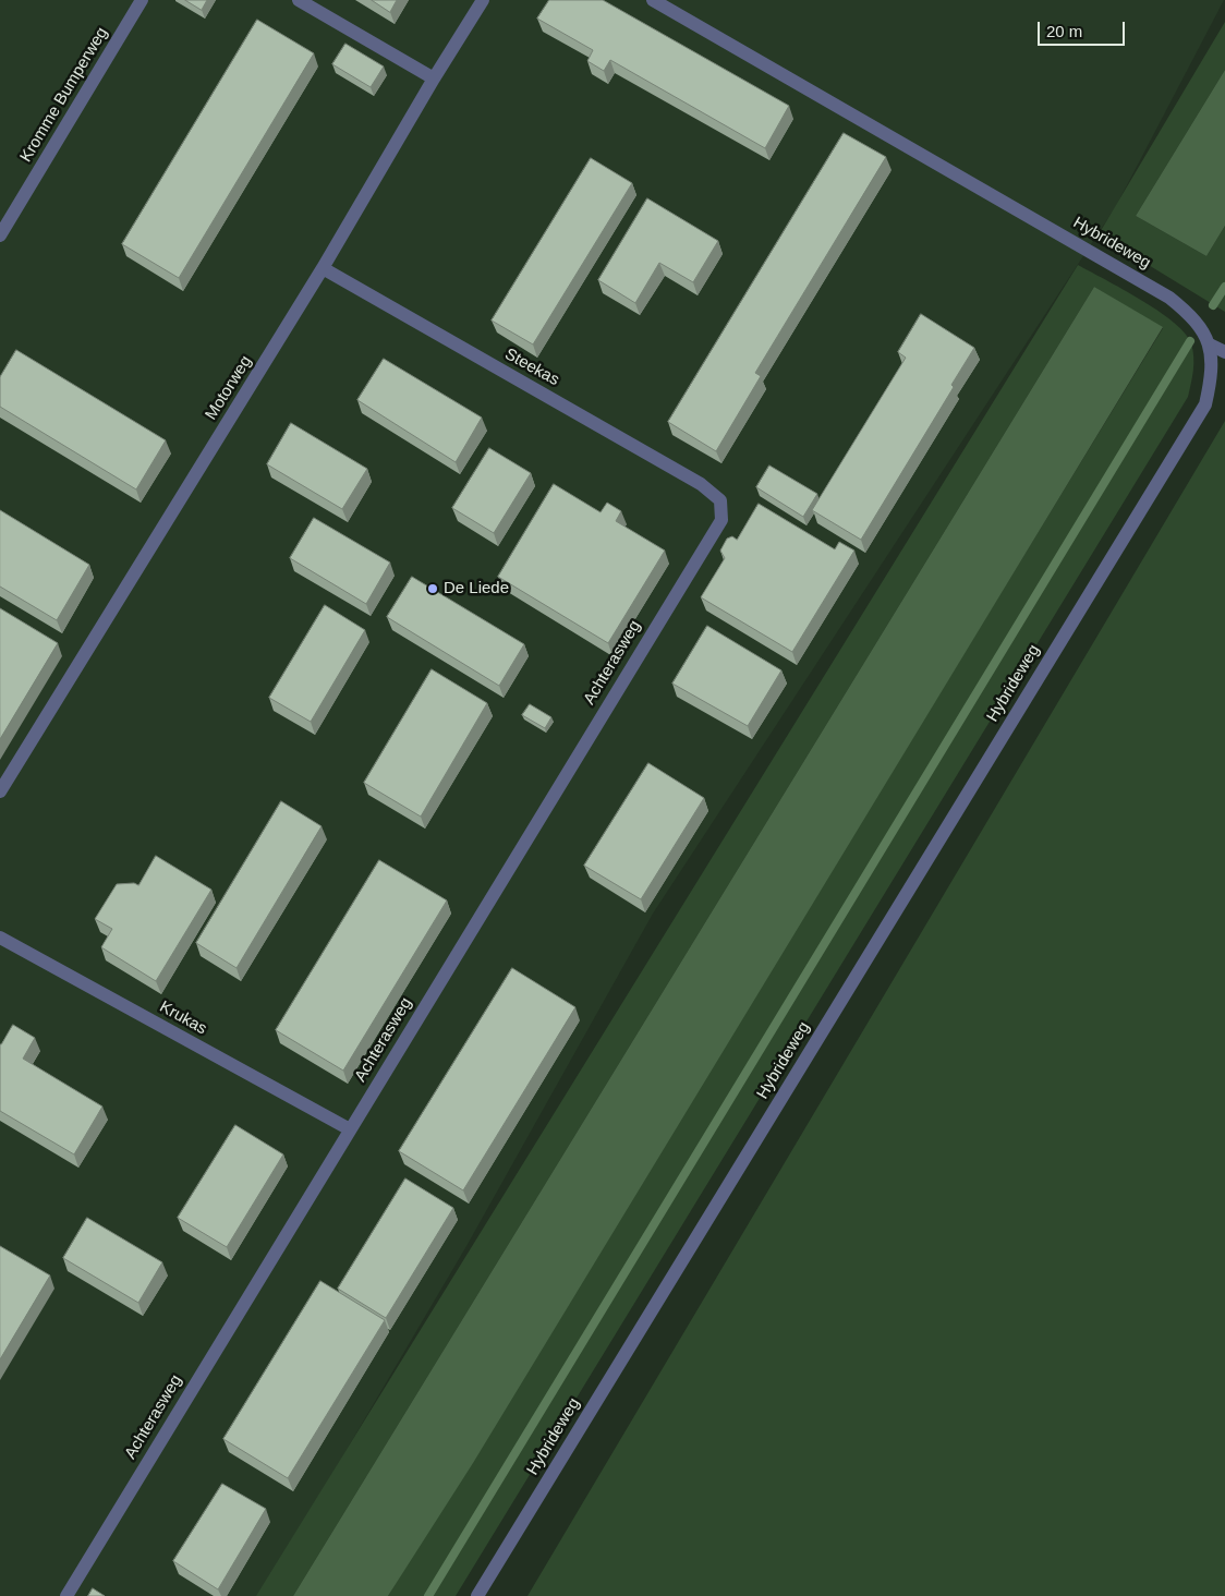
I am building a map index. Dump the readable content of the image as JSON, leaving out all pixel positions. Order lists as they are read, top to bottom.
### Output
{
  "streets": {
    "street": [
      "Kromme Bumperweg",
      "Hybrideweg",
      "Steekas",
      "Motorweg",
      "Achterasweg",
      "Krukas"
    ]
  },
  "crossings": [
    ["Steekas", "Motorweg"],
    ["Steekas", "Achterasweg"],
    ["Achterasweg", "Krukas"]
  ],
  "places": ["De Liede"],
  "scale_bar": "20 m"
}
